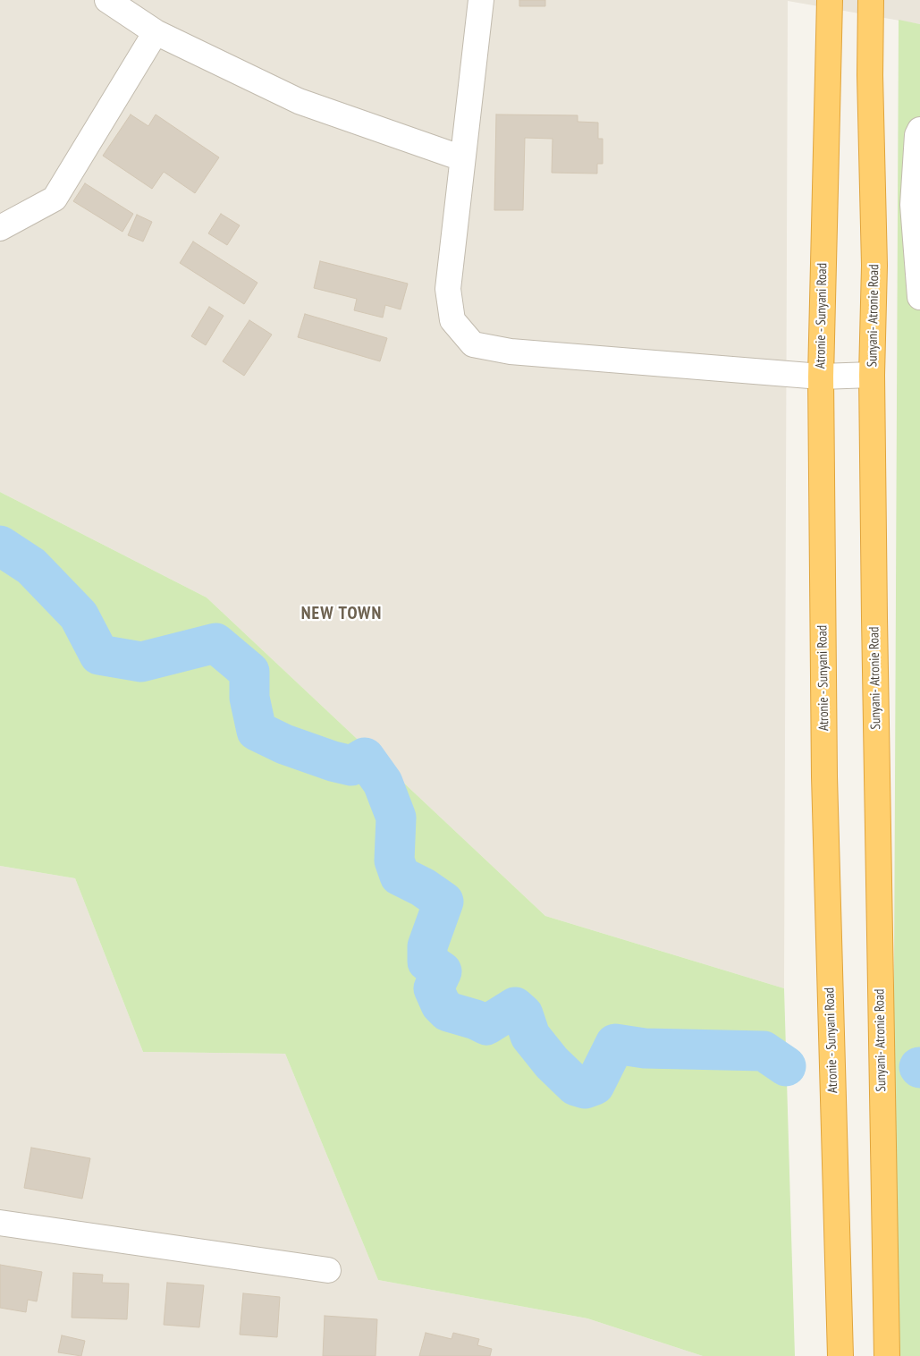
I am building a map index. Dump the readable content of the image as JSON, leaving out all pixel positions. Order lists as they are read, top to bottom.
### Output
{
  "streets": {
    "highway": ["Atronie - Sunyani Road", "Sunyani- Atronie Road"]
  },
  "districts": ["NEW TOWN"]
}
